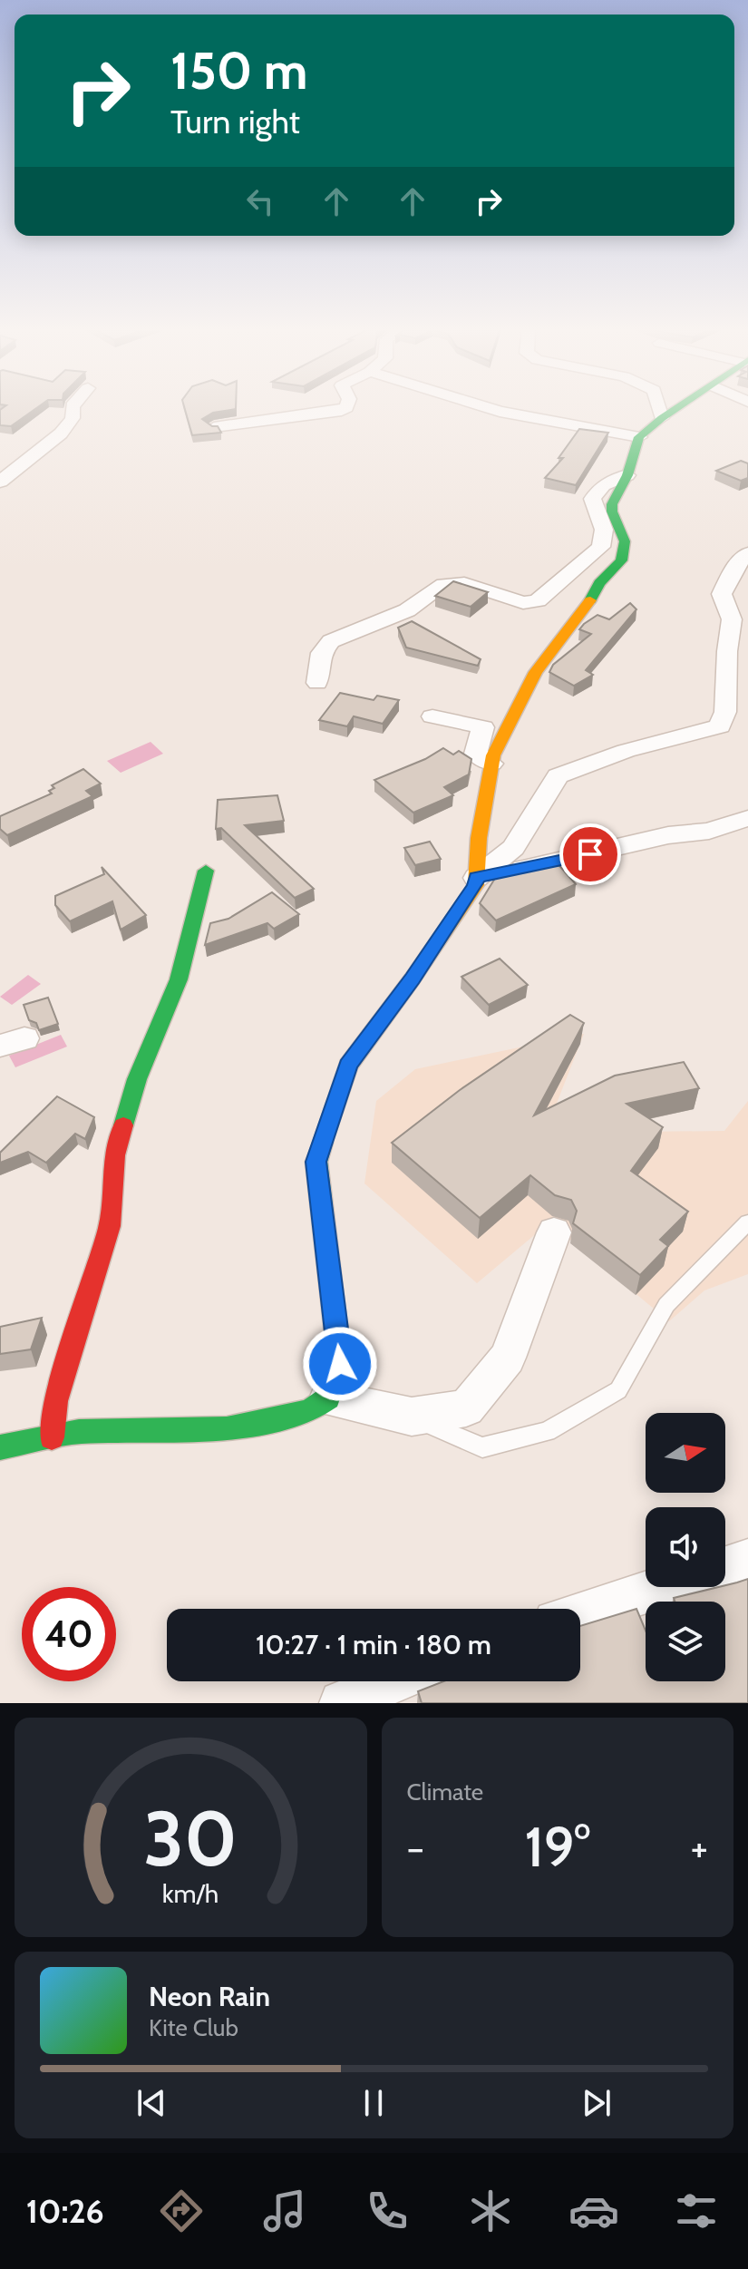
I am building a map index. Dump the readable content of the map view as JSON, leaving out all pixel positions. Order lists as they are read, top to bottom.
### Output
{
  "north": "right",
  "page": {
    "turn": ["150 m", "Turn right"],
    "limit": "40",
    "trip": "10:27 · 1 min · 180 m",
    "tile": "Climate",
    "heat": ["−", "19°", "+"],
    "song": ["Neon Rain", "Kite Club"],
    "tabs": "10:26",
    "gauge": ["30", "km/h"]
  }
}
